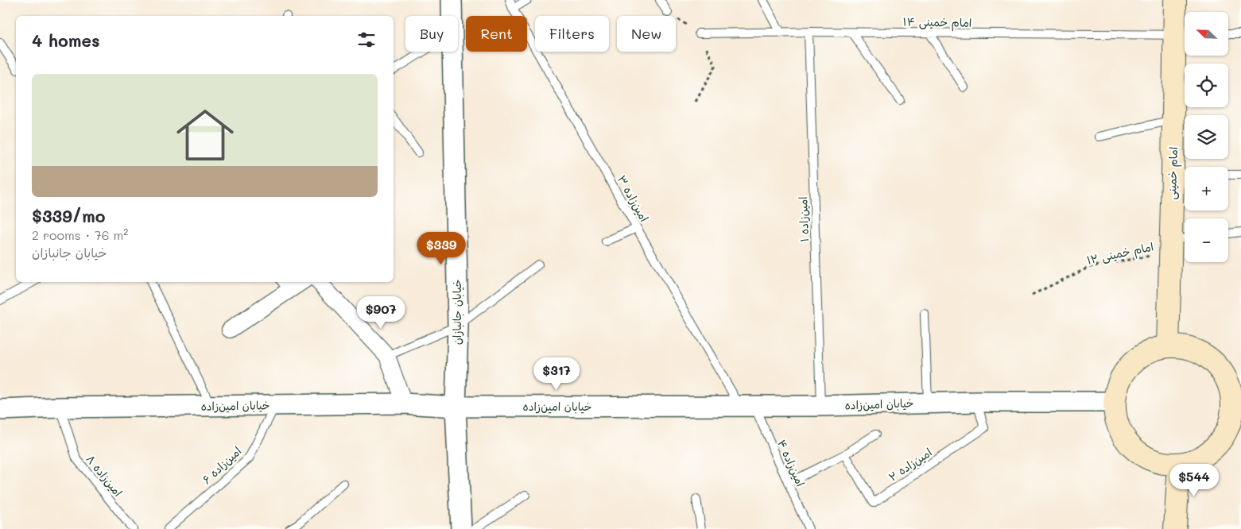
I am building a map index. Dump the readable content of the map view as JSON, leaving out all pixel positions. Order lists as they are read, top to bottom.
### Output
{
  "streets": {
    "main road": ["امام خمینی"],
    "street": ["خیابان جانبازان", "خیابان امین‌زاده"],
    "lane": [
      "امام خمینی ۱۴",
      "امین‌زاده ۳",
      "امین‌زاده ۱",
      "امین‌زاده ۴",
      "امین‌زاده ۲",
      "امین‌زاده ۶",
      "امین‌زاده ۸"
    ],
    "path": ["امام خمینی ۱۲"]
  },
  "crossings": [
    ["امام خمینی ۱۴", "امام خمینی"],
    ["امام خمینی ۱۴", "امین‌زاده ۱"],
    ["امام خمینی", "امام خمینی ۱۲"],
    ["امام خمینی", "خیابان امین‌زاده"],
    ["امین‌زاده ۳", "خیابان امین‌زاده"],
    ["امین‌زاده ۳", "امین‌زاده ۴"],
    ["امین‌زاده ۱", "خیابان امین‌زاده"],
    ["خیابان جانبازان", "خیابان امین‌زاده"],
    ["خیابان امین‌زاده", "امین‌زاده ۴"],
    ["خیابان امین‌زاده", "امین‌زاده ۲"],
    ["خیابان امین‌زاده", "امین‌زاده ۶"],
    ["خیابان امین‌زاده", "امین‌زاده ۸"]
  ],
  "north": "top left",
  "page": {
    "map_buttons": ["+", "−"],
    "chip": [
      "Buy",
      "Rent",
      "Filters",
      "New"
    ],
    "heading": "4 homes",
    "list": [
      {
        "name": "$339/mo",
        "note": "2 rooms · 76 m² · خیابان جانبازان"
      }
    ],
    "price": [
      "$339",
      "$907",
      "$317",
      "$544"
    ]
  }
}
